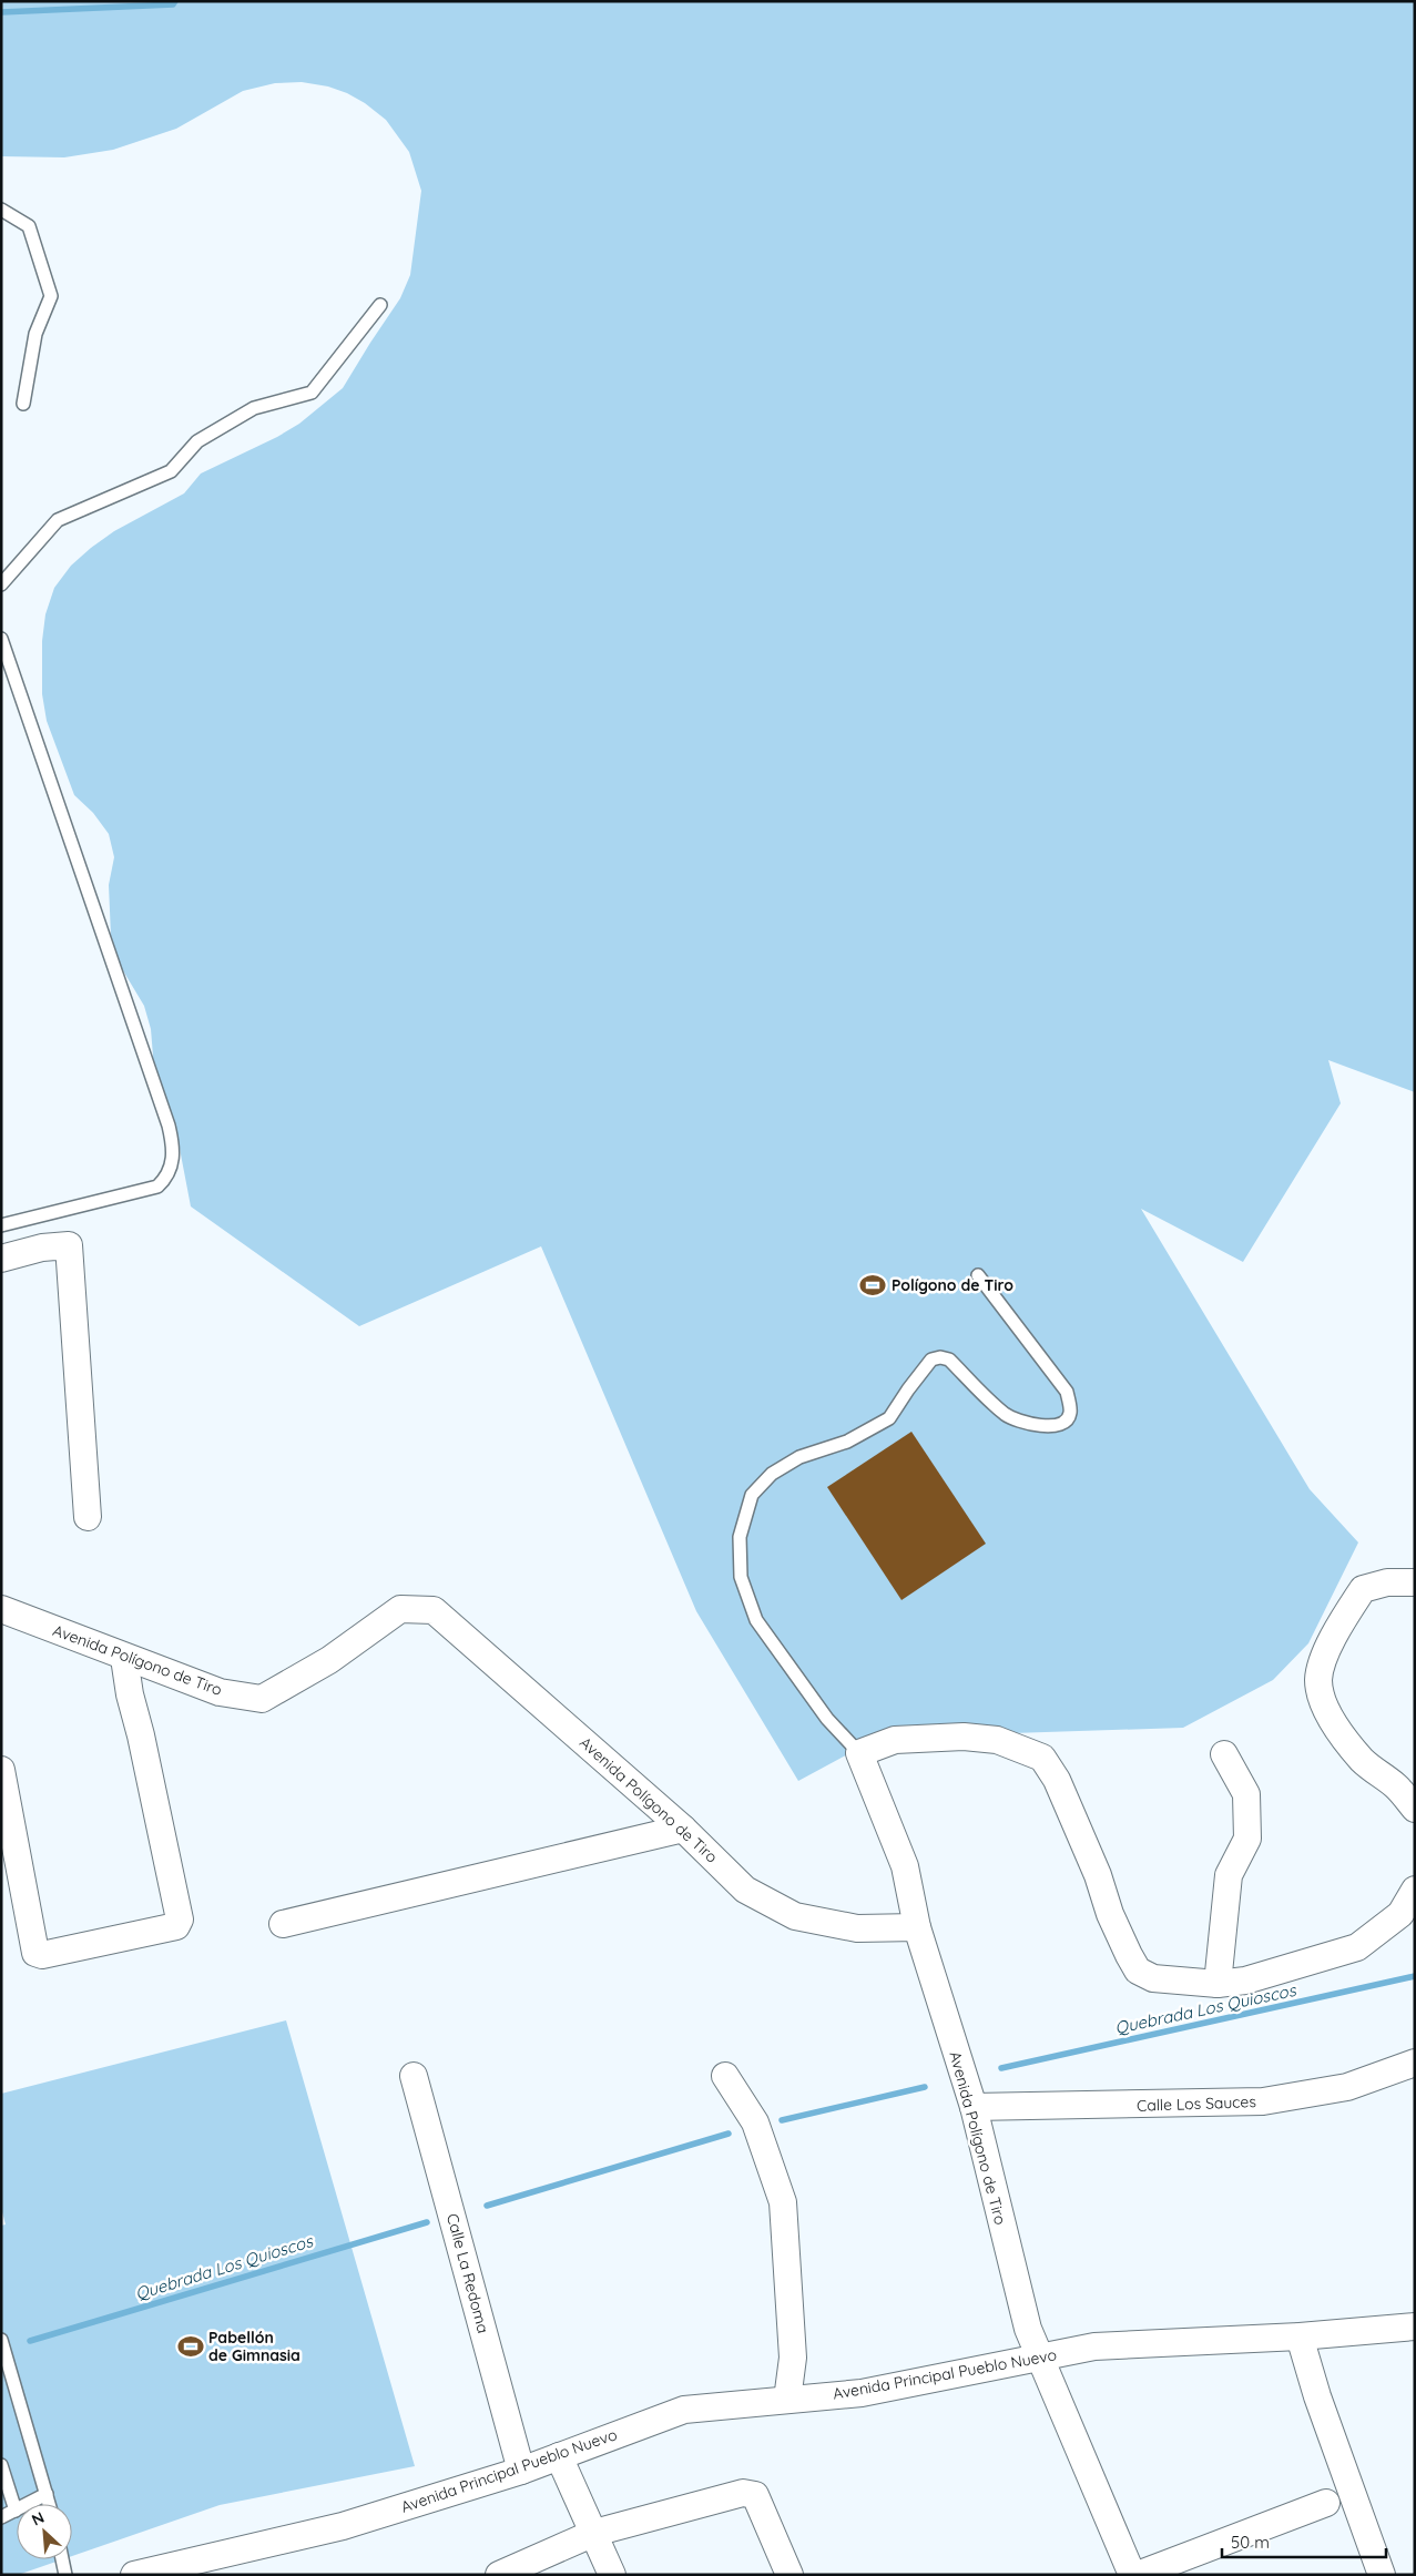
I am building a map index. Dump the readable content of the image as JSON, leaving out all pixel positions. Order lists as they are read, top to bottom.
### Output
{
  "streets": {
    "street": [
      "Avenida Polígono de Tiro",
      "Calle Los Sauces",
      "Calle La Redoma",
      "Avenida Principal Pueblo Nuevo"
    ]
  },
  "crossings": [
    ["Avenida Polígono de Tiro", "Calle Los Sauces"],
    ["Avenida Polígono de Tiro", "Avenida Principal Pueblo Nuevo"],
    ["Calle La Redoma", "Avenida Principal Pueblo Nuevo"]
  ],
  "water": ["Quebrada Los Quioscos"],
  "places": {
    "sports": ["Polígono de Tiro", "Pabellón de Gimnasia"]
  },
  "scale_bar": "50 m",
  "north": "top left"
}
